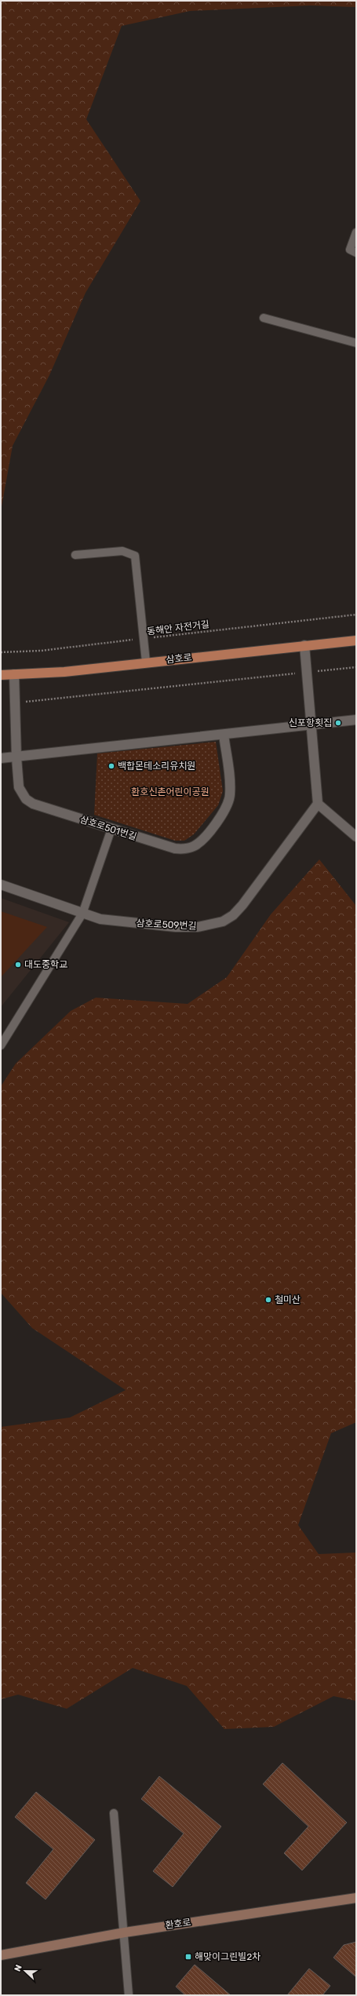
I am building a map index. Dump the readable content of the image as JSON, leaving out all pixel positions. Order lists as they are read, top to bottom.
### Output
{
  "streets": {
    "main road": ["삼호로"],
    "street": ["삼호로501번길", "삼호로509번길", "환호로"],
    "path": ["동해안 자전거길"]
  },
  "crossings": [
    ["삼호로", "삼호로501번길"]
  ],
  "parks": ["환호신촌어린이공원"],
  "places": {
    "other": [
      "신포항횟집",
      "백합몬테소리유치원",
      "대도중학교",
      "철미산"
    ],
    "transit": ["해맞이그린빌2차"]
  },
  "north": "left"
}
